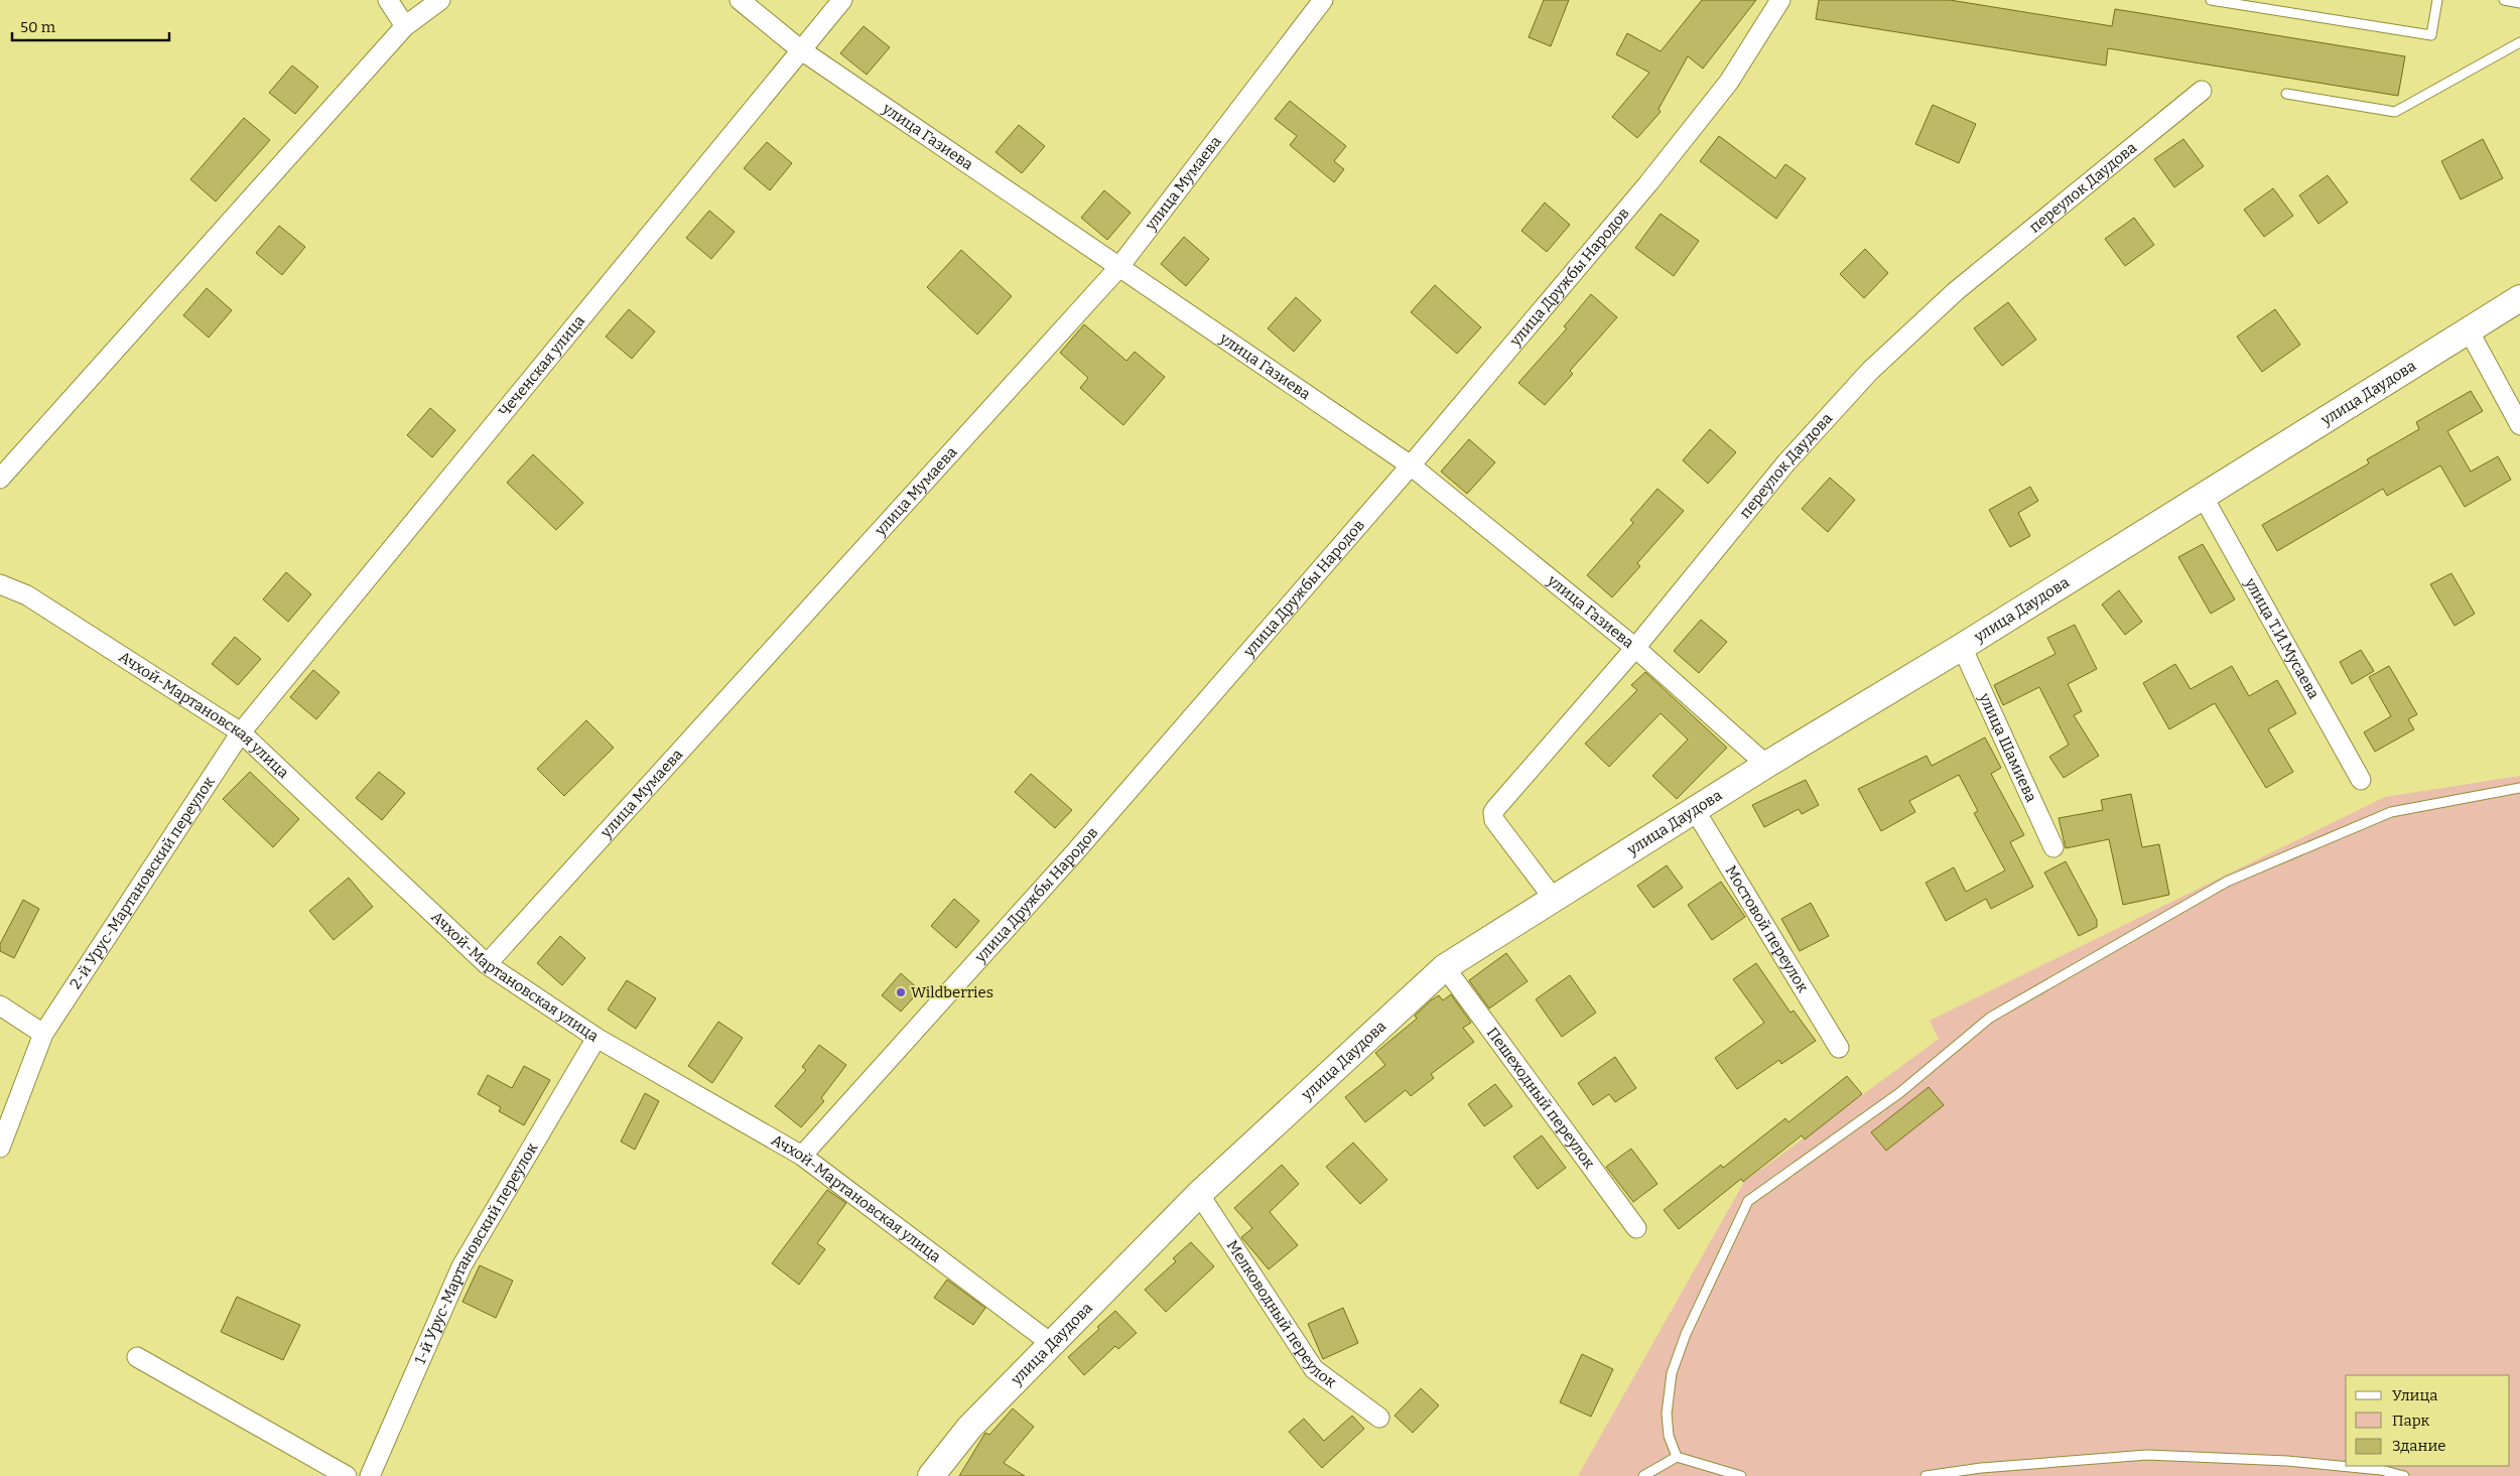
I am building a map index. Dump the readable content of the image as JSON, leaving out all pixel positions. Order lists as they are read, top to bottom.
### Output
{
  "streets": {
    "street": [
      "улица Газиева",
      "улица Мумаева",
      "переулок Даудова",
      "улица Дружбы Народов",
      "Чеченская улица",
      "улица Даудова",
      "улица Т.И.Мусаева",
      "Ачхой-Мартановская улица",
      "улица Шамиева",
      "2-й Урус-Мартановский переулок",
      "Мостовой переулок",
      "Пешеходный переулок",
      "1-й Урус-Мартановский переулок",
      "Мелководный переулок"
    ]
  },
  "crossings": [
    ["улица Газиева", "улица Мумаева"],
    ["улица Газиева", "переулок Даудова"],
    ["улица Газиева", "улица Дружбы Народов"],
    ["улица Газиева", "Чеченская улица"],
    ["улица Газиева", "улица Даудова"],
    ["улица Мумаева", "Ачхой-Мартановская улица"],
    ["переулок Даудова", "улица Даудова"],
    ["улица Дружбы Народов", "Ачхой-Мартановская улица"],
    ["Чеченская улица", "Ачхой-Мартановская улица"],
    ["Чеченская улица", "2-й Урус-Мартановский переулок"],
    ["улица Даудова", "улица Т.И.Мусаева"],
    ["улица Даудова", "Ачхой-Мартановская улица"],
    ["улица Даудова", "улица Шамиева"],
    ["улица Даудова", "Мостовой переулок"],
    ["улица Даудова", "Пешеходный переулок"],
    ["улица Даудова", "Мелководный переулок"],
    ["Ачхой-Мартановская улица", "2-й Урус-Мартановский переулок"],
    ["Ачхой-Мартановская улица", "1-й Урус-Мартановский переулок"]
  ],
  "places": ["Wildberries"],
  "legend": ["Улица", "Парк", "Здание"],
  "scale_bar": "50 m"
}
